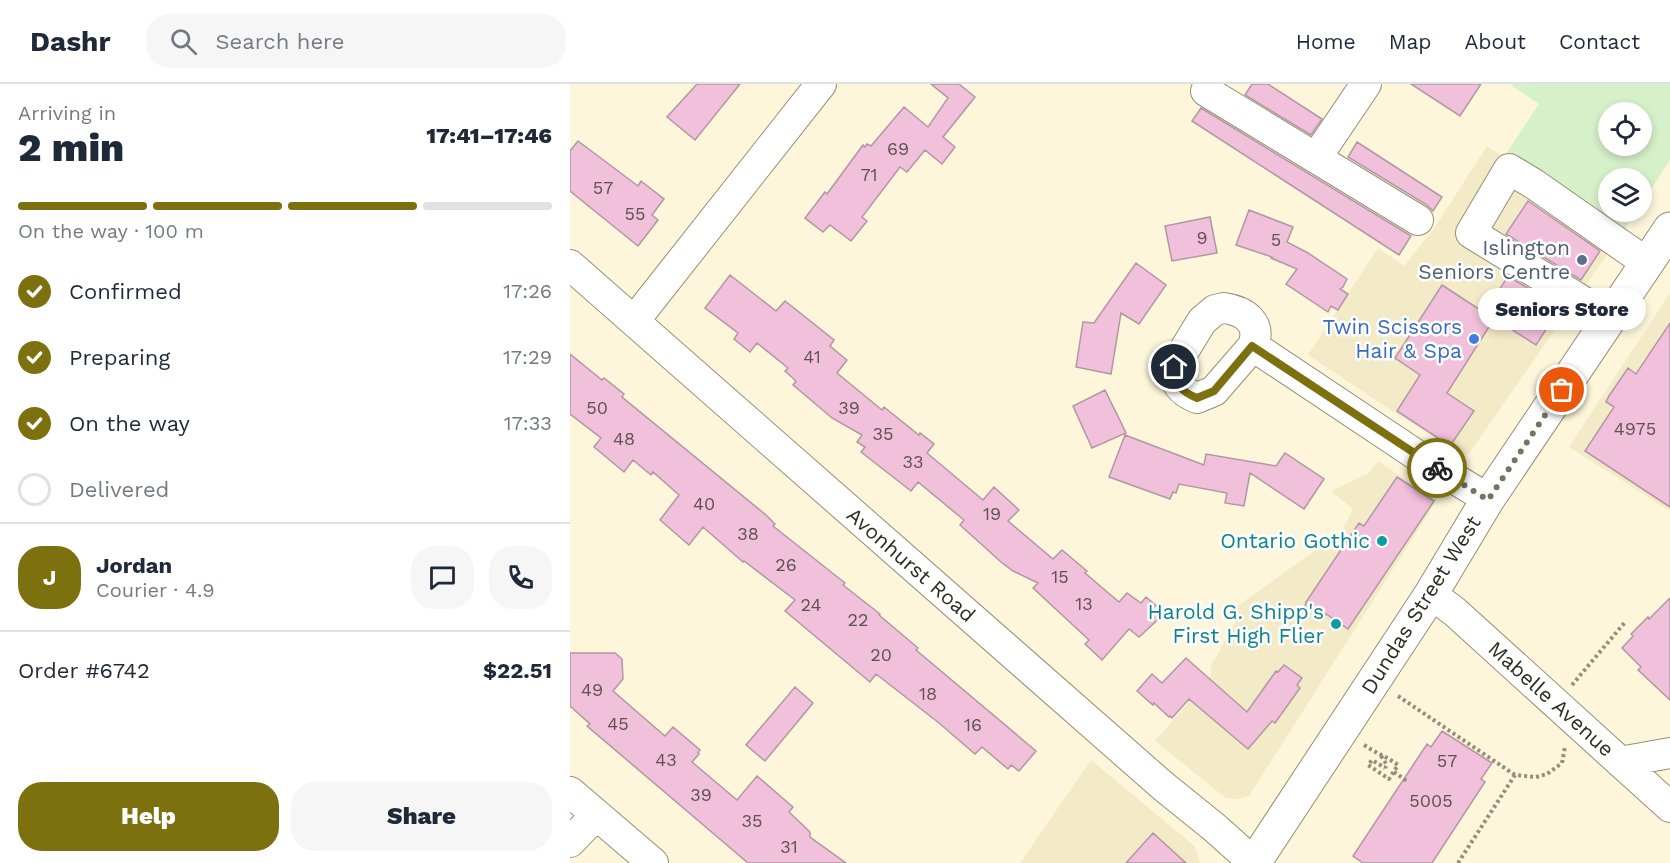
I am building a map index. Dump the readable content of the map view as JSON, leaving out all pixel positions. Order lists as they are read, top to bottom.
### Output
{
  "streets": {
    "main road": ["Dundas Street West"],
    "street": ["Avonhurst Road", "Mabelle Avenue"]
  },
  "crossings": [
    ["Avonhurst Road", "Dundas Street West"],
    ["Dundas Street West", "Mabelle Avenue"]
  ],
  "places": [
    "Islington Seniors Centre",
    "Twin Scissors Hair & Spa",
    "Seniors Store",
    "Ontario Gothic",
    "Harold G. Shipp's First High Flier"
  ],
  "house_numbers": [
    "69",
    "71",
    "57",
    "55",
    "9",
    "5",
    "41",
    "50",
    "39",
    "4975",
    "35",
    "48",
    "33",
    "40",
    "19",
    "38",
    "26",
    "15",
    "13",
    "24",
    "22",
    "20",
    "49",
    "18",
    "45",
    "16",
    "43",
    "57",
    "39",
    "5005",
    "35",
    "31"
  ],
  "page": {
    "header": "Dashr",
    "search": "Search here",
    "nav": [
      "Home",
      "Map",
      "About",
      "Contact"
    ],
    "heading": ["2 min", "Arriving in", "17:41–17:46"],
    "panel": [
      "Jordan",
      "Courier · 4.9",
      "Order #6742",
      "$22.51"
    ],
    "bar": "On the way · 100 m",
    "list": [
      ["Confirmed", "17:26"],
      ["Preparing", "17:29"],
      ["On the way", "17:33"],
      "Delivered"
    ],
    "bubble": "Seniors Store",
    "round": "J",
    "buttons": ["Help", "Share"]
  }
}
